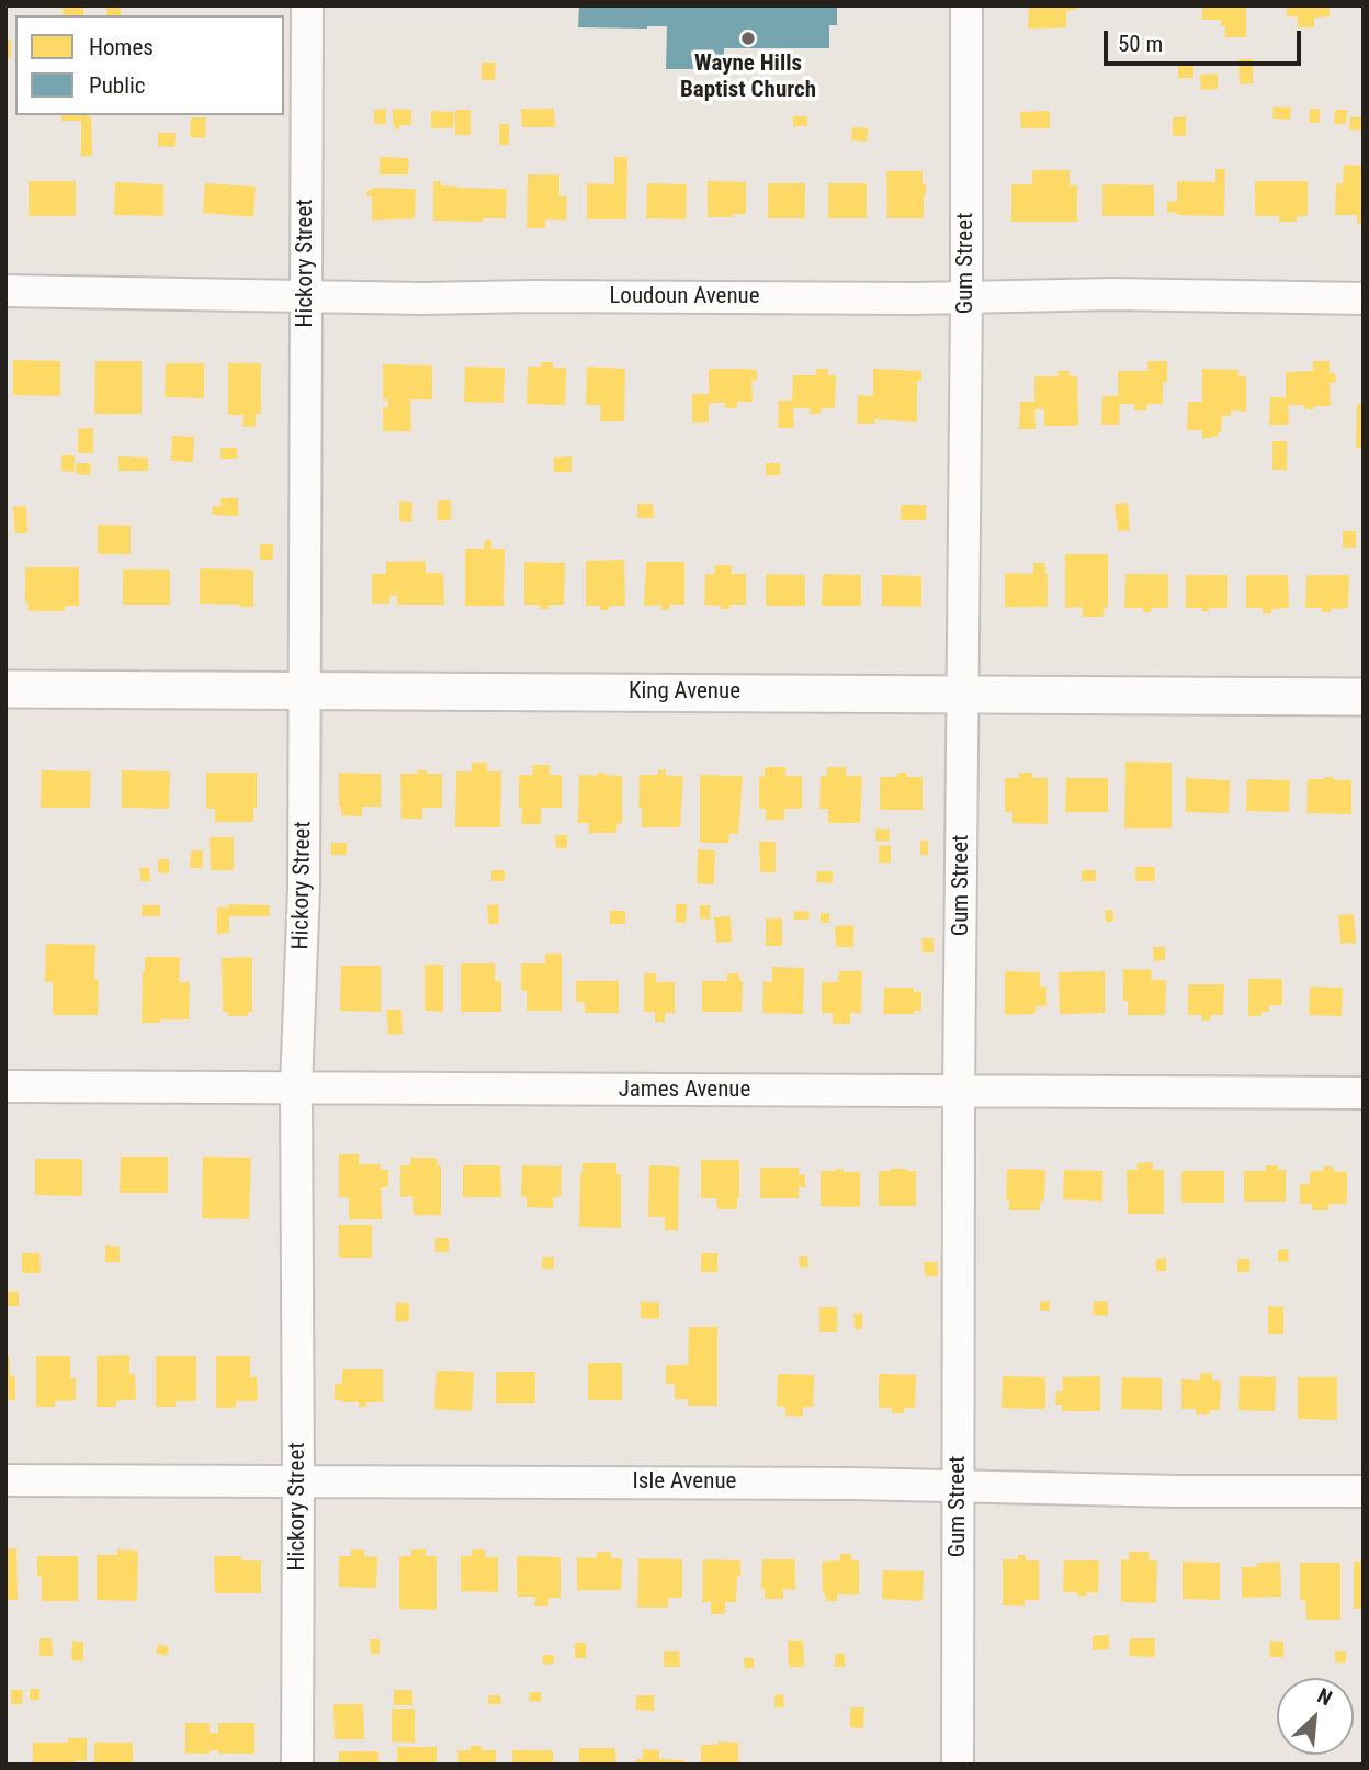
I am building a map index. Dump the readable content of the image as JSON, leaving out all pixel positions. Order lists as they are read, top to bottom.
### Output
{
  "streets": {
    "street": [
      "Hickory Street",
      "Gum Street",
      "Loudoun Avenue",
      "King Avenue",
      "James Avenue",
      "Isle Avenue"
    ]
  },
  "crossings": [
    ["Hickory Street", "Loudoun Avenue"],
    ["Hickory Street", "King Avenue"],
    ["Hickory Street", "James Avenue"],
    ["Hickory Street", "Isle Avenue"],
    ["Gum Street", "Loudoun Avenue"],
    ["Gum Street", "King Avenue"],
    ["Gum Street", "James Avenue"],
    ["Gum Street", "Isle Avenue"]
  ],
  "places": ["Wayne Hills Baptist Church"],
  "legend": ["Homes", "Public"],
  "scale_bar": "50 m",
  "north": "top right"
}
